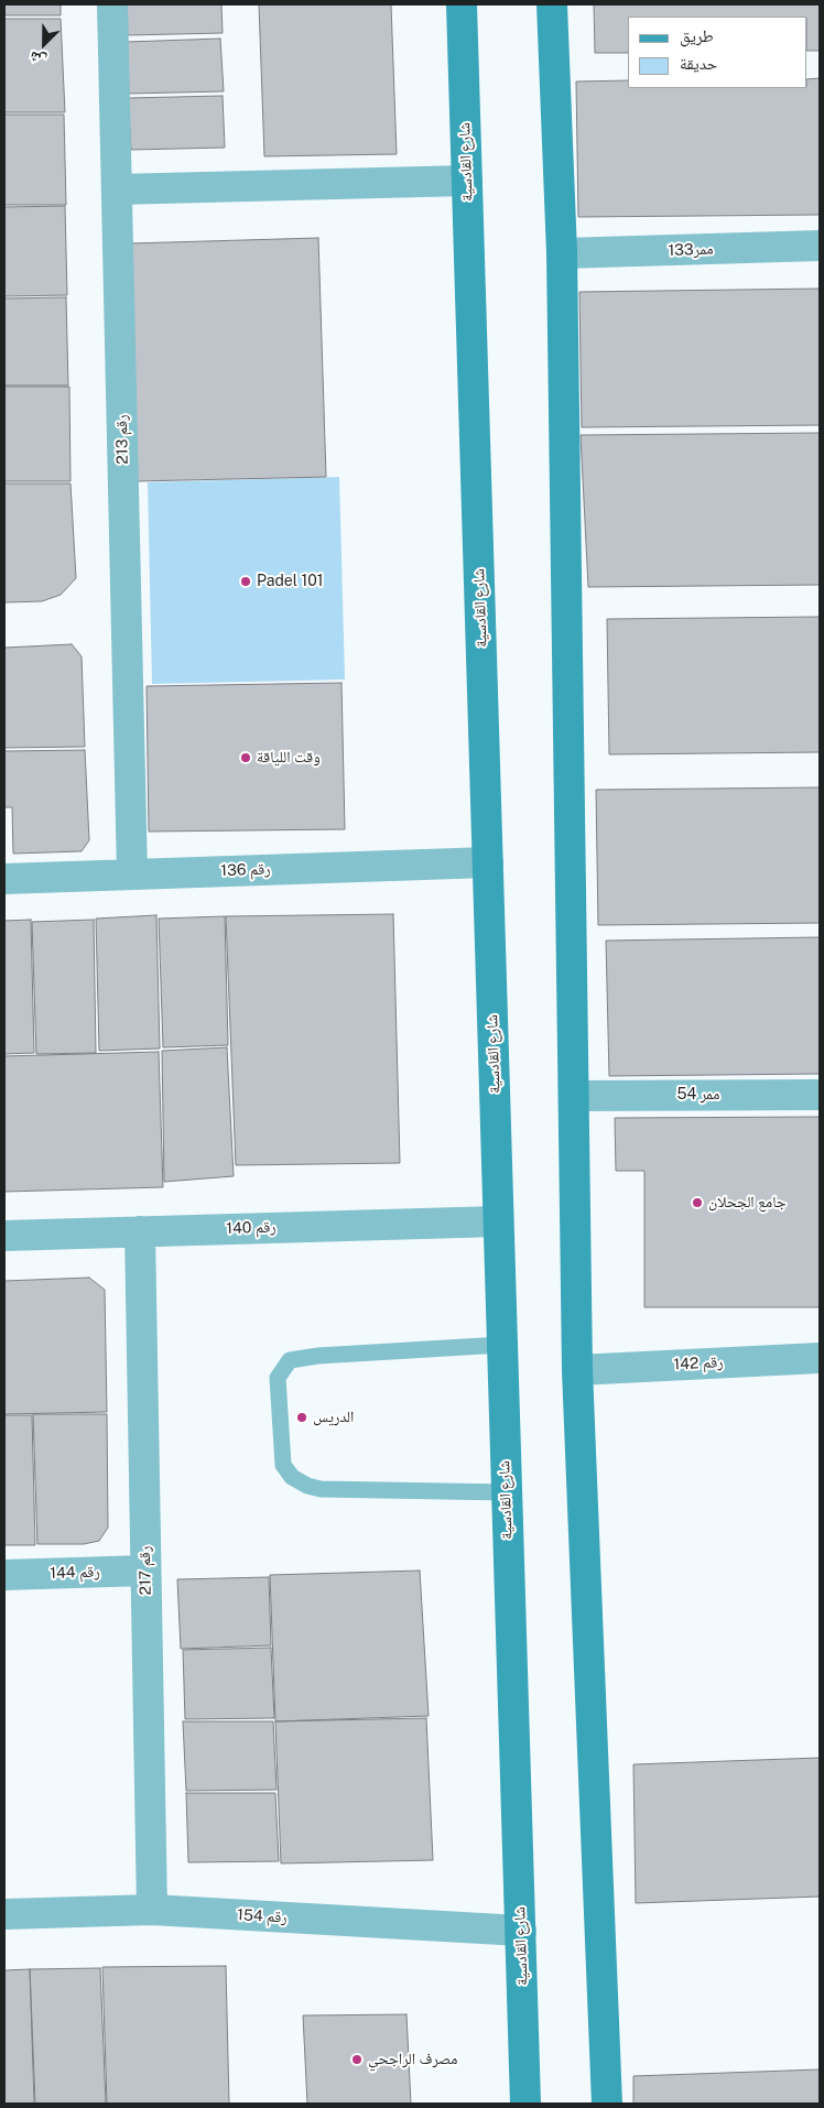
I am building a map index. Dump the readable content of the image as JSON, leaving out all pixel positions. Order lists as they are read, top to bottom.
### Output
{
  "streets": {
    "street": [
      "شارع القادسية",
      "ممر133",
      "رقم 213",
      "رقم 136",
      "ممر 54",
      "رقم 140",
      "رقم 142",
      "رقم 217",
      "رقم 144",
      "رقم 154"
    ]
  },
  "crossings": [
    ["شارع القادسية", "رقم 136"],
    ["شارع القادسية", "رقم 140"],
    ["شارع القادسية", "رقم 154"],
    ["رقم 213", "رقم 136"],
    ["رقم 140", "رقم 217"],
    ["رقم 217", "رقم 144"],
    ["رقم 217", "رقم 154"]
  ],
  "places": [
    "Padel 101",
    "وقت اللياقة",
    "جامع الجحلان",
    "الدريس",
    "مصرف الراجحي"
  ],
  "legend": ["طريق", "حديقة"],
  "north": "bottom left"
}
